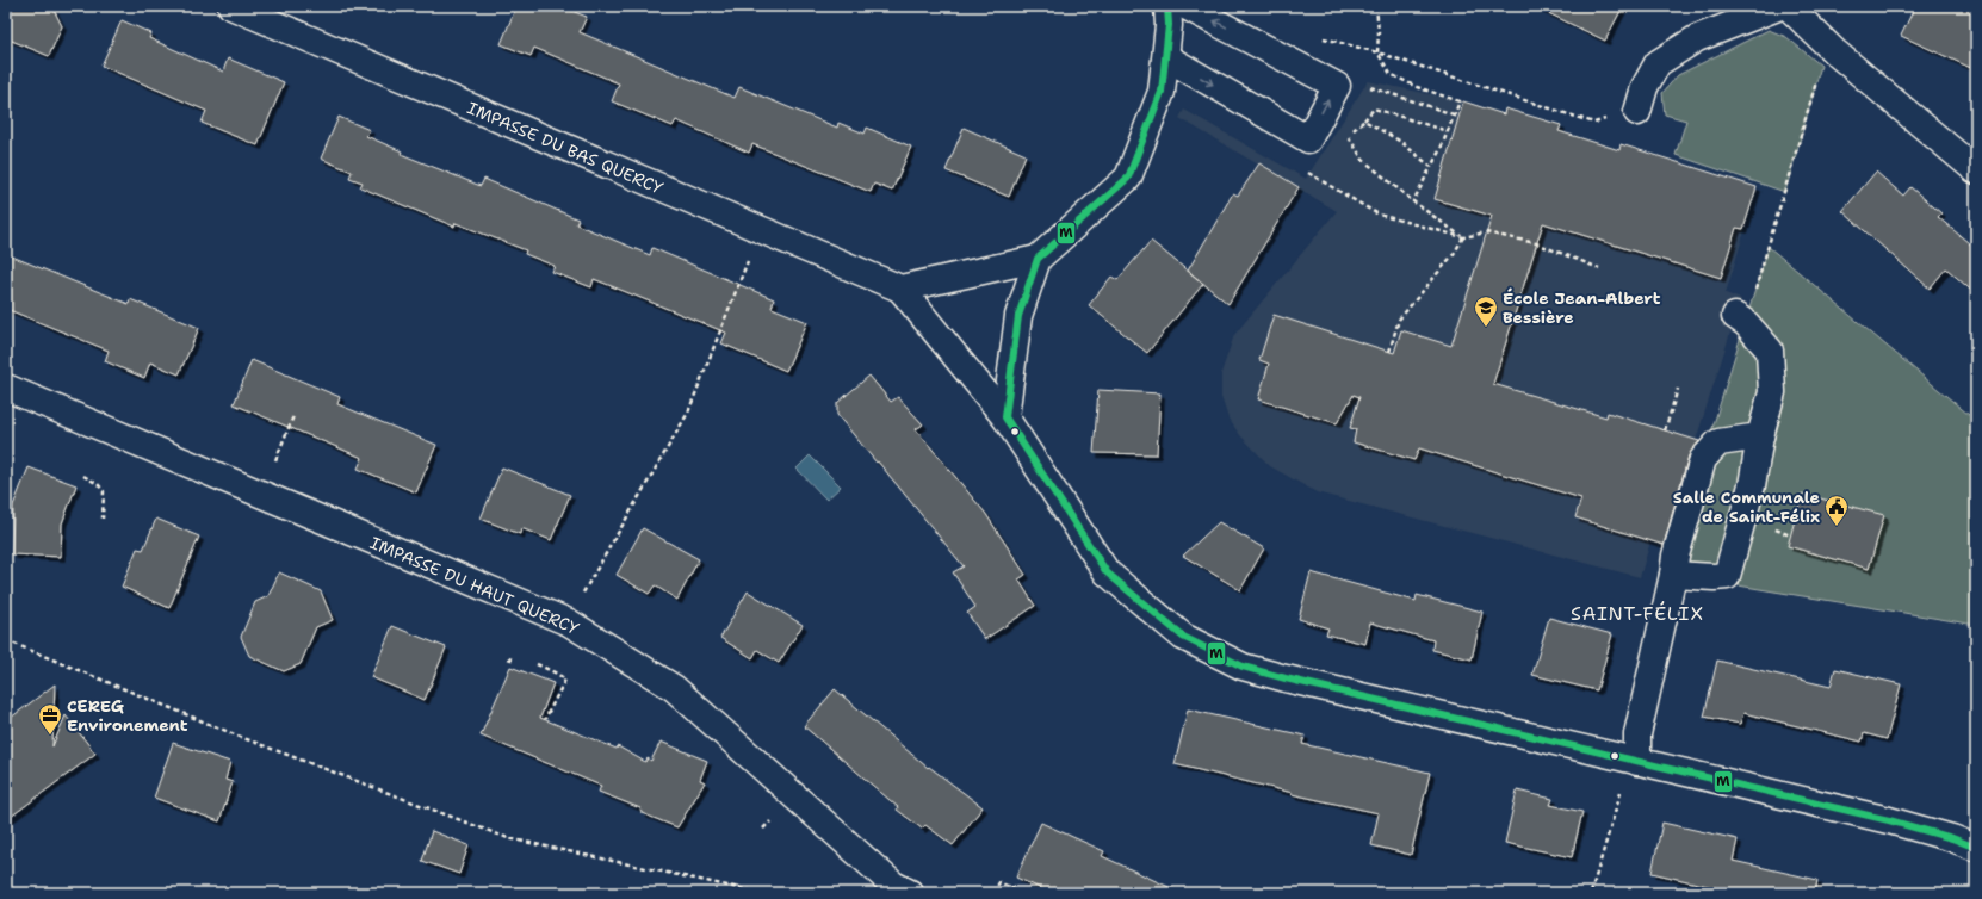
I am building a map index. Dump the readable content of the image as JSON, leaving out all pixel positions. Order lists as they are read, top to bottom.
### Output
{
  "streets": {
    "street": ["IMPASSE DU BAS QUERCY", "IMPASSE DU HAUT QUERCY"]
  },
  "districts": ["SAINT-FÉLIX"],
  "places": {
    "school or university": ["École Jean-Albert Bessière"],
    "public building": ["Salle Communale de Saint-Félix"],
    "office": ["CEREG Environement"]
  },
  "lines": ["transit line M"]
}
